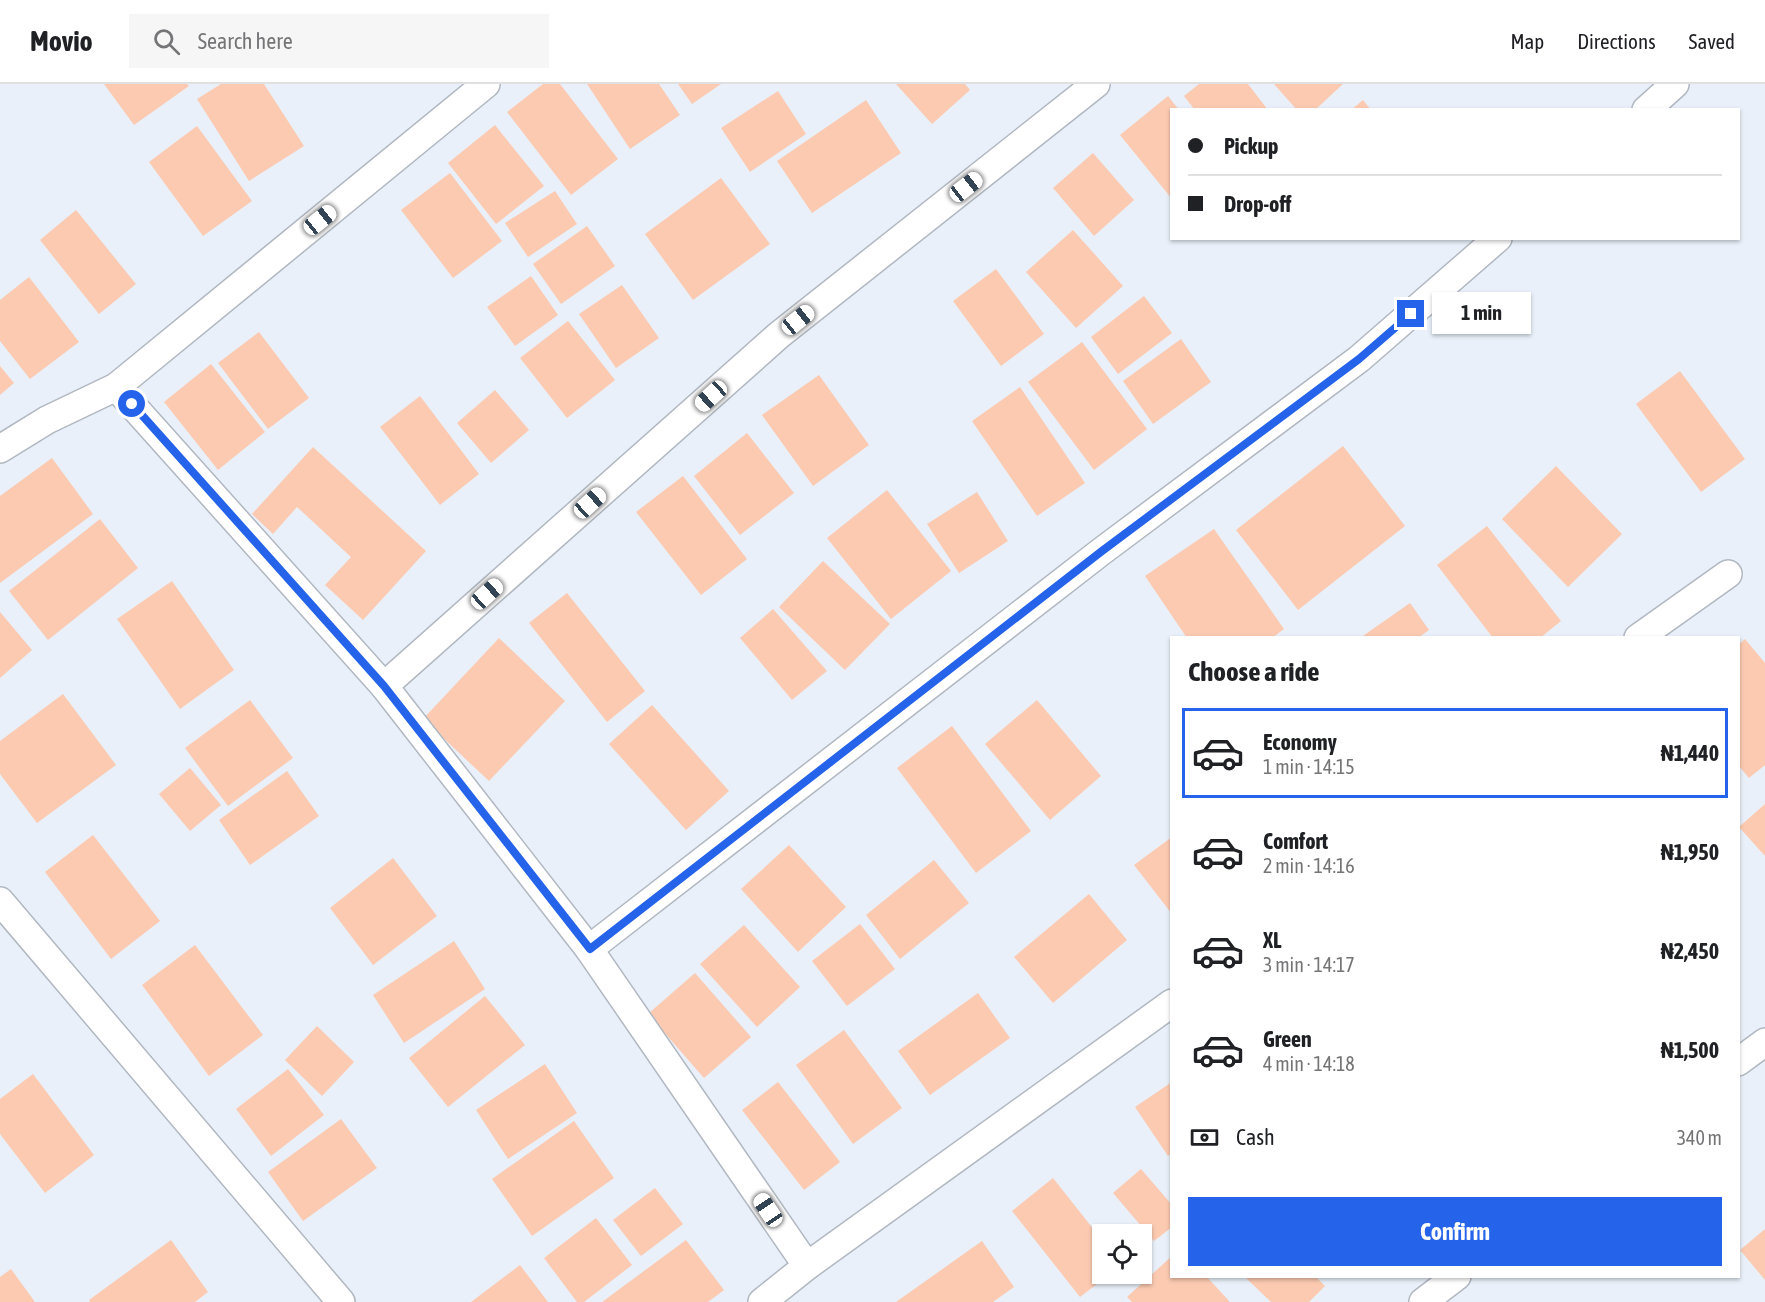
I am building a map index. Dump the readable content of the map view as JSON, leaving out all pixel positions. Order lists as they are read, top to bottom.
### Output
{
  "page": {
    "header": "Movio",
    "search": "Search here",
    "nav": ["Map", "Directions", "Saved"],
    "banner": ["Pickup", "Drop-off"],
    "bubble": "1 min",
    "heading": "Choose a ride",
    "list": [
      {
        "name": "Economy",
        "note": "1 min · 14:15",
        "value": "₦1,440"
      },
      {
        "name": "Comfort",
        "note": "2 min · 14:16",
        "value": "₦1,950"
      },
      {
        "name": "XL",
        "note": "3 min · 14:17",
        "value": "₦2,450"
      },
      {
        "name": "Green",
        "note": "4 min · 14:18",
        "value": "₦1,500"
      }
    ],
    "pay": ["Cash", "340 m"],
    "buttons": "Confirm"
  }
}
